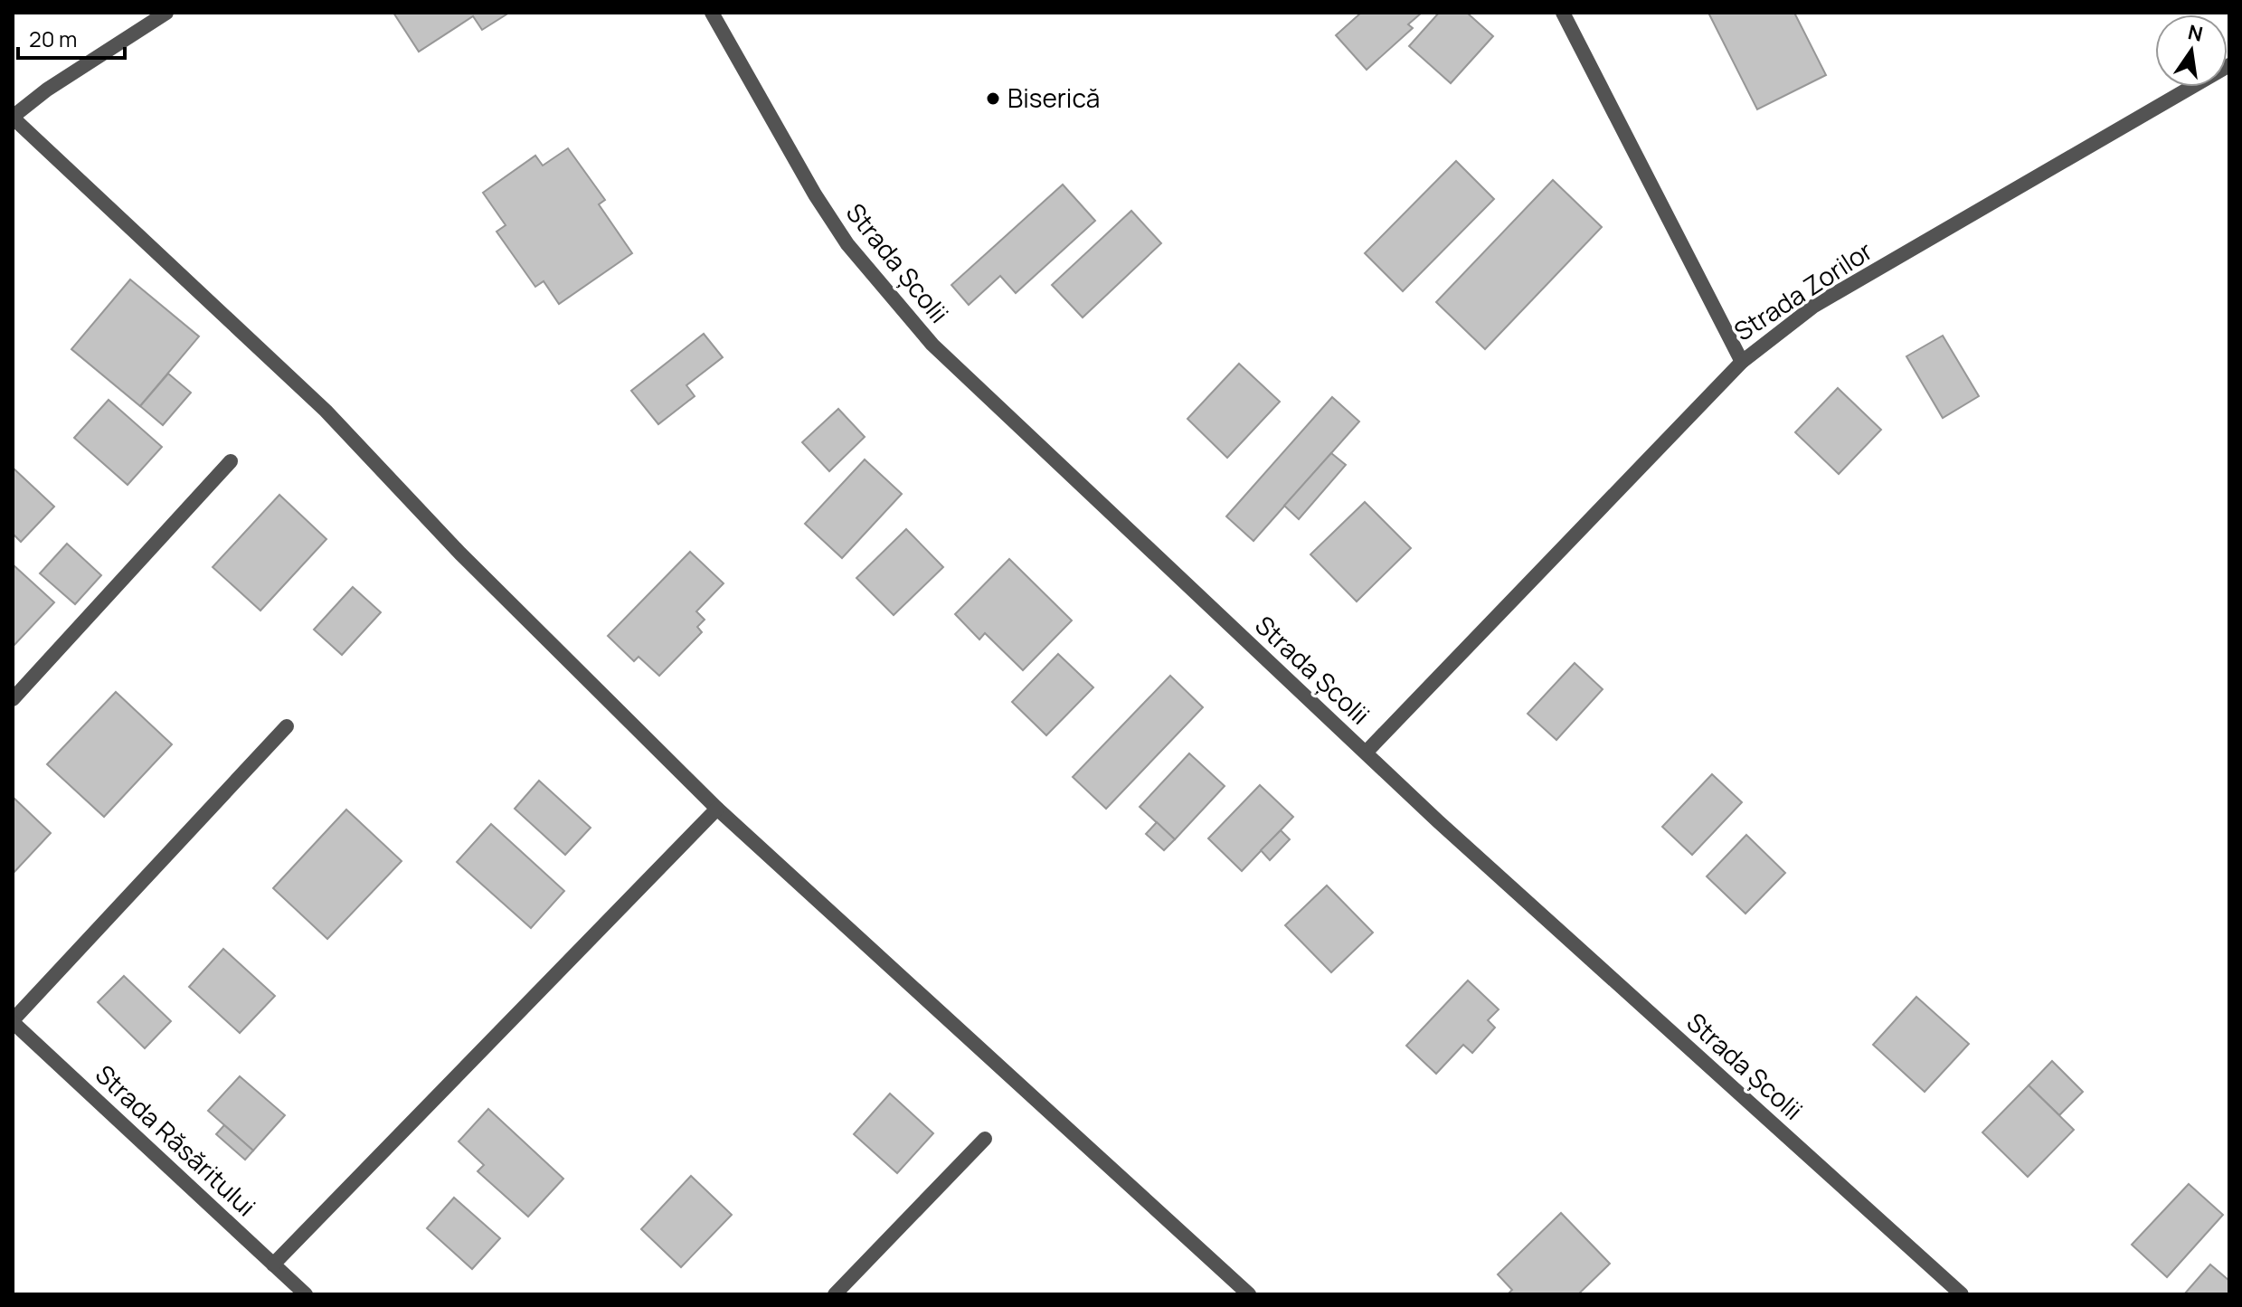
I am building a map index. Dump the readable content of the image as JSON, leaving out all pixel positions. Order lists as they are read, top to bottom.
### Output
{
  "streets": {
    "street": ["Strada Școlii", "Strada Zorilor", "Strada Răsăritului"]
  },
  "places": ["Biserică"],
  "scale_bar": "20 m",
  "north": "top"
}
